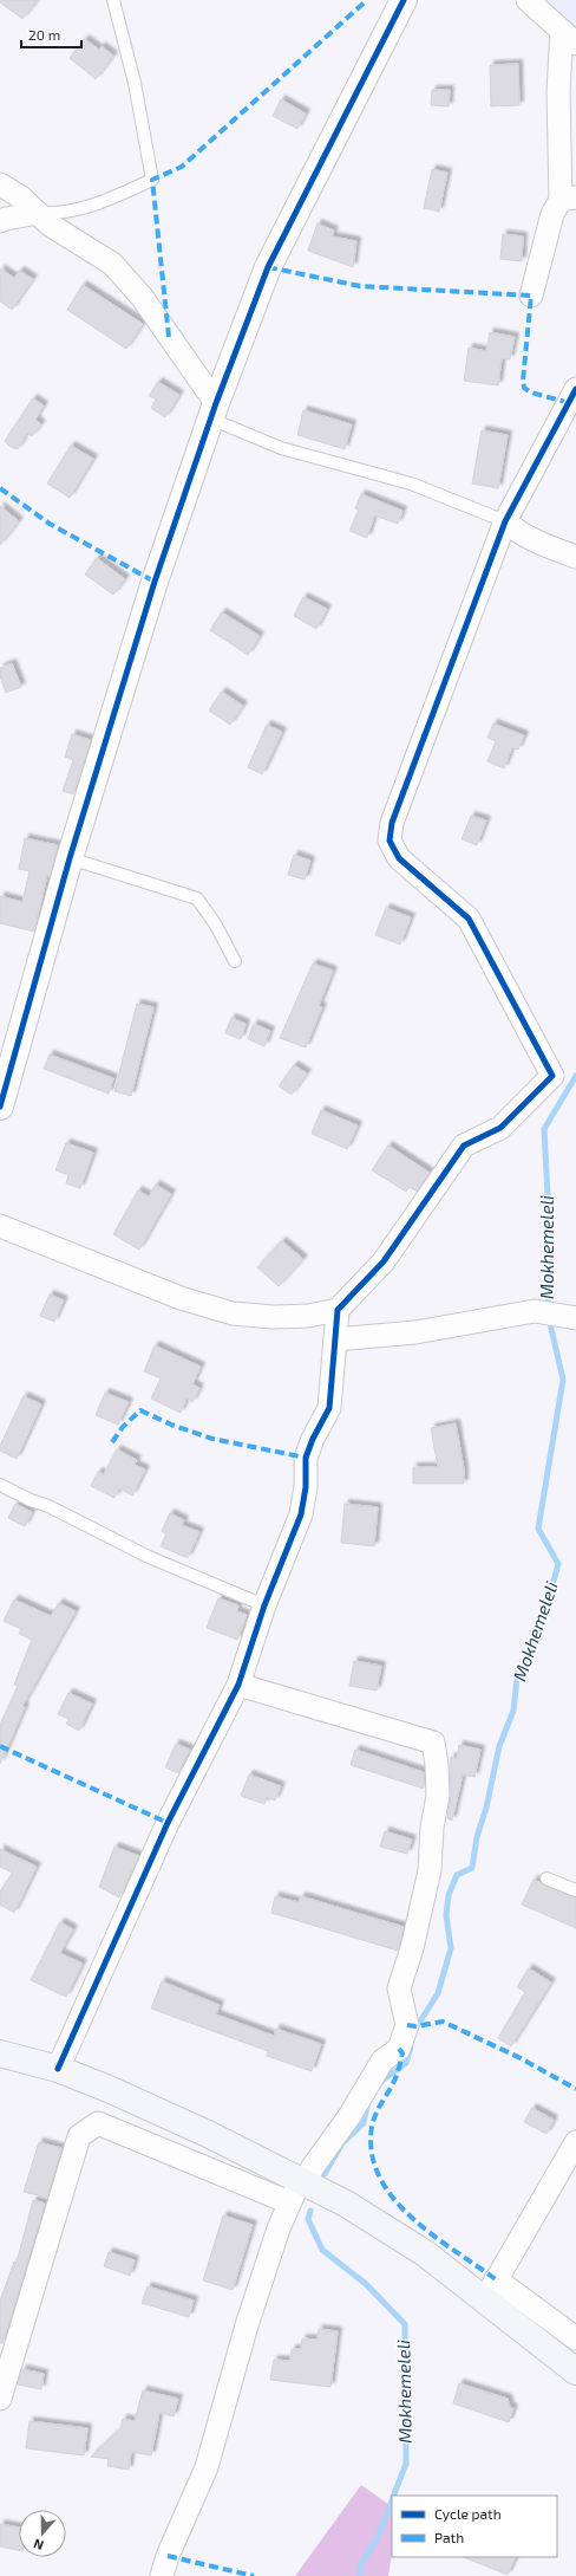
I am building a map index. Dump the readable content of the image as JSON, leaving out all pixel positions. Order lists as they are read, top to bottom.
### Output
{
  "water": ["Mokhemeleli"],
  "legend": ["Cycle path", "Path"],
  "scale_bar": "20 m",
  "north": "bottom"
}
